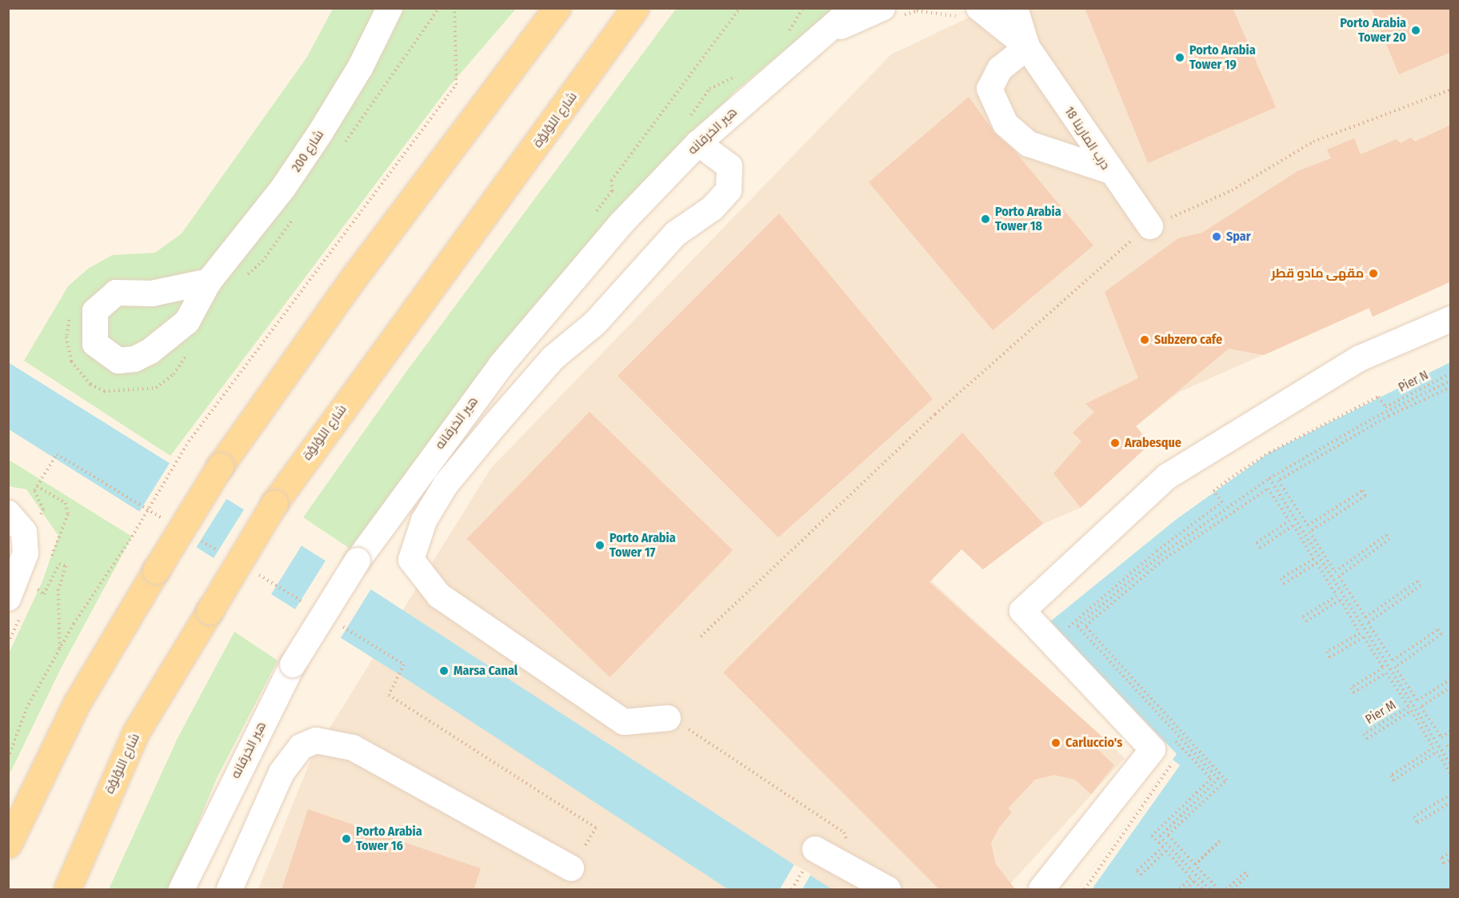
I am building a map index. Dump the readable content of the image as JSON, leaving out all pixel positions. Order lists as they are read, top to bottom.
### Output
{
  "streets": {
    "main road": ["شارع اللؤلؤة"],
    "street": ["هير الخرقانه", "درب المارينا 18", "شارع 200"],
    "path": ["Pier N", "Pier M"]
  },
  "places": [
    "Porto Arabia Tower 20",
    "Porto Arabia Tower 19",
    "Porto Arabia Tower 18",
    "Spar",
    "مقهى مادو قطر",
    "Subzero cafe",
    "Arabesque",
    "Porto Arabia Tower 17",
    "Marsa Canal",
    "Carluccio's",
    "Porto Arabia Tower 16"
  ]
}
